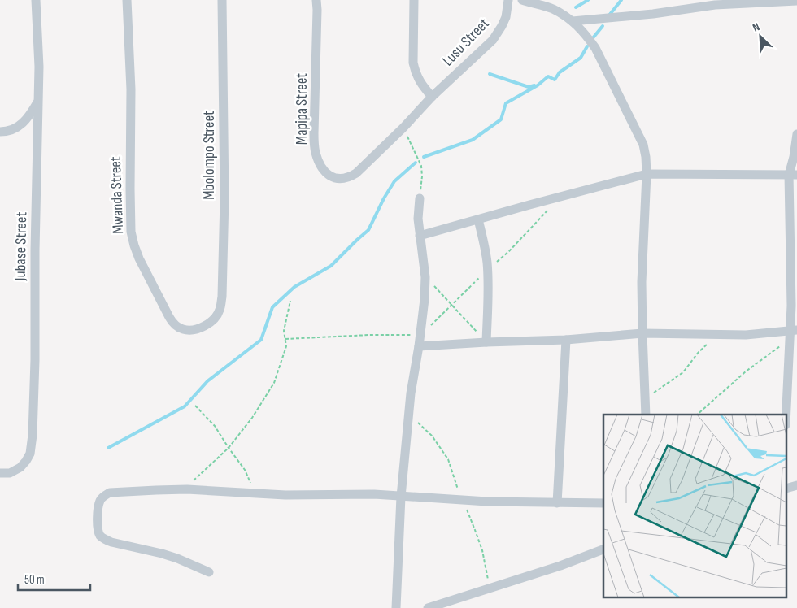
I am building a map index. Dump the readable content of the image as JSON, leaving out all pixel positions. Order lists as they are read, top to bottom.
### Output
{
  "streets": {
    "street": [
      "Lusu Street",
      "Mapipa Street",
      "Mbolompo Street",
      "Mwanda Street",
      "Jubase Street"
    ]
  },
  "crossings": [
    ["Lusu Street", "Mapipa Street"],
    ["Mbolompo Street", "Mwanda Street"]
  ],
  "scale_bar": "50 m",
  "north": "top left"
}
